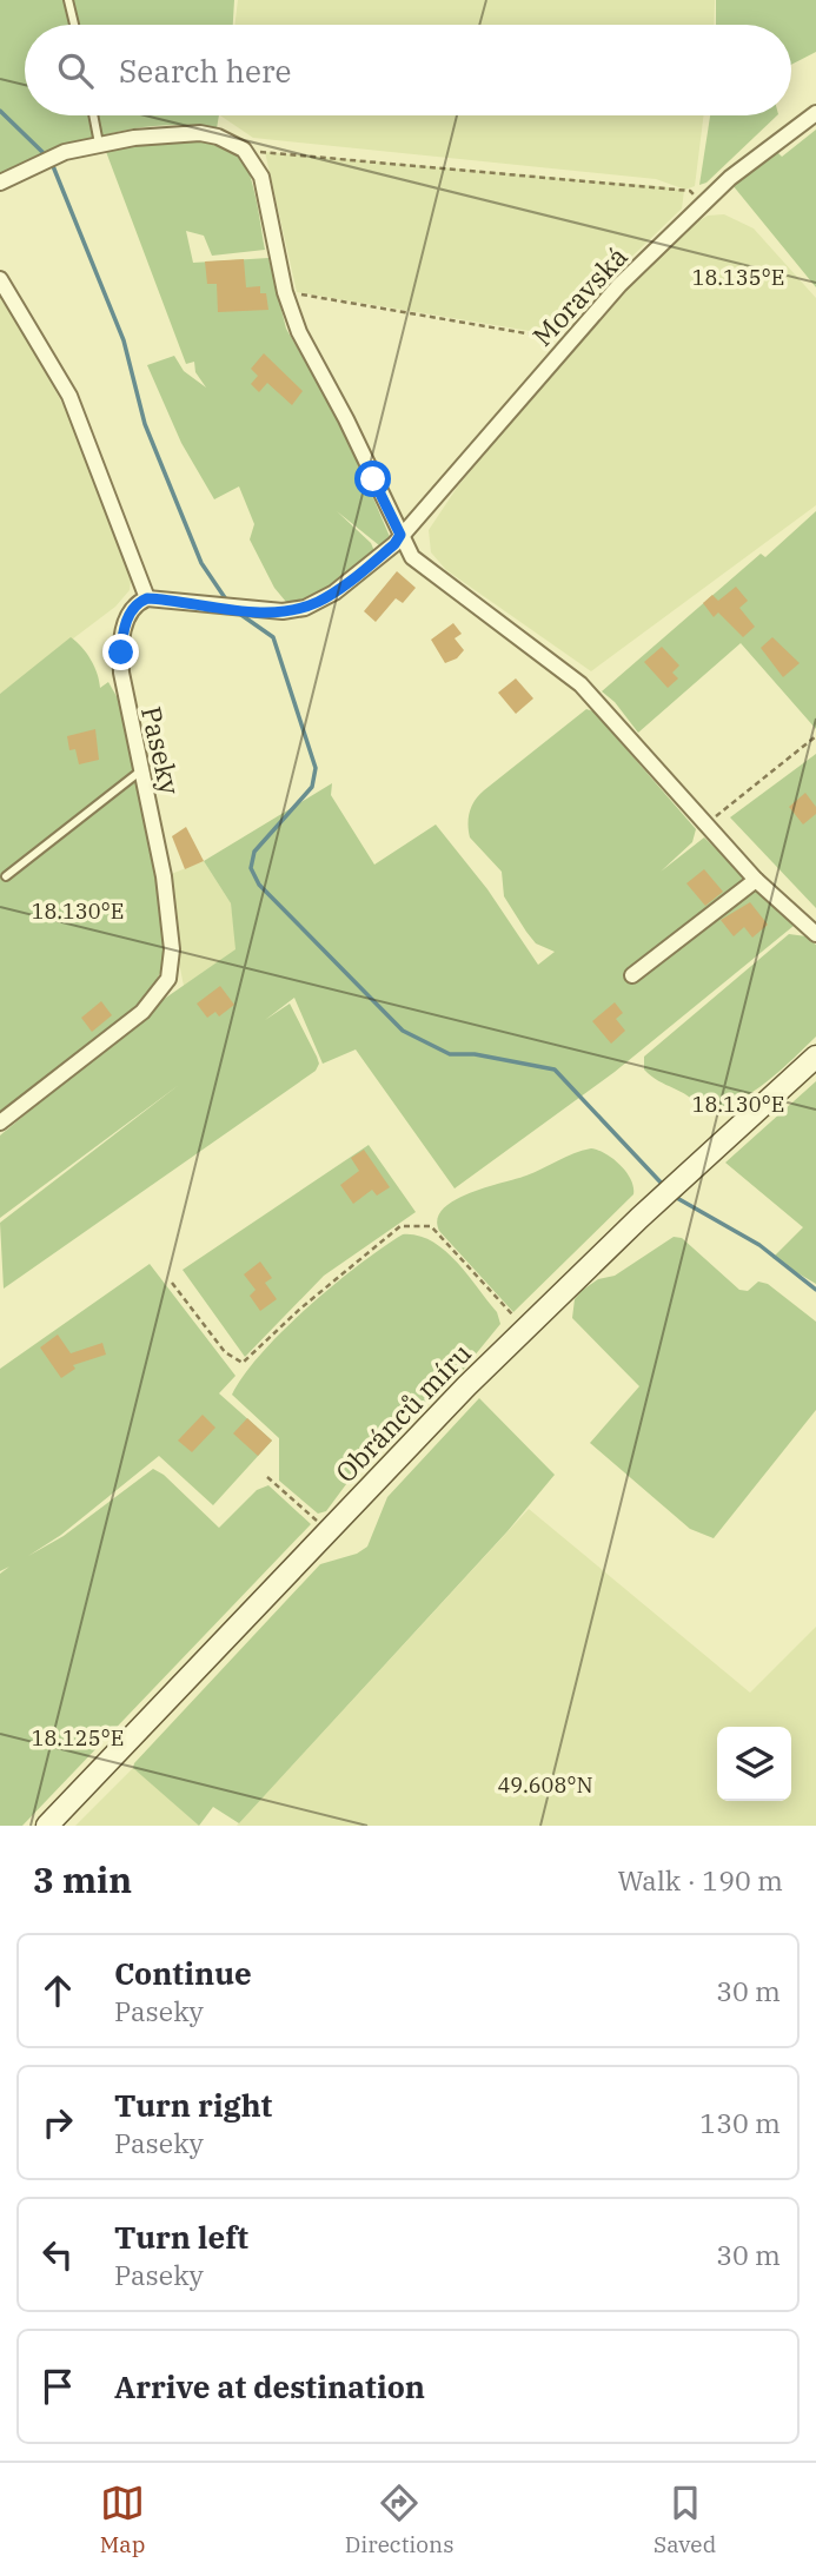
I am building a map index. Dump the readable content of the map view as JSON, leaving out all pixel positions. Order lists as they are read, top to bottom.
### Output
{
  "streets": {
    "main road": ["Obránců míru"],
    "street": ["Moravská", "Paseky"]
  },
  "page": {
    "search": "Search here",
    "heading": ["3 min", "Walk · 190 m"],
    "list": [
      ["Continue", "Paseky", "30 m"],
      ["Turn right", "Paseky", "130 m"],
      ["Turn left", "Paseky", "30 m"],
      "Arrive at destination"
    ],
    "nav": ["Map", "Directions", "Saved"]
  },
  "coordinates": [
    "18.135°E",
    "18.130°E",
    "18.125°E",
    "49.608°N"
  ]
}
